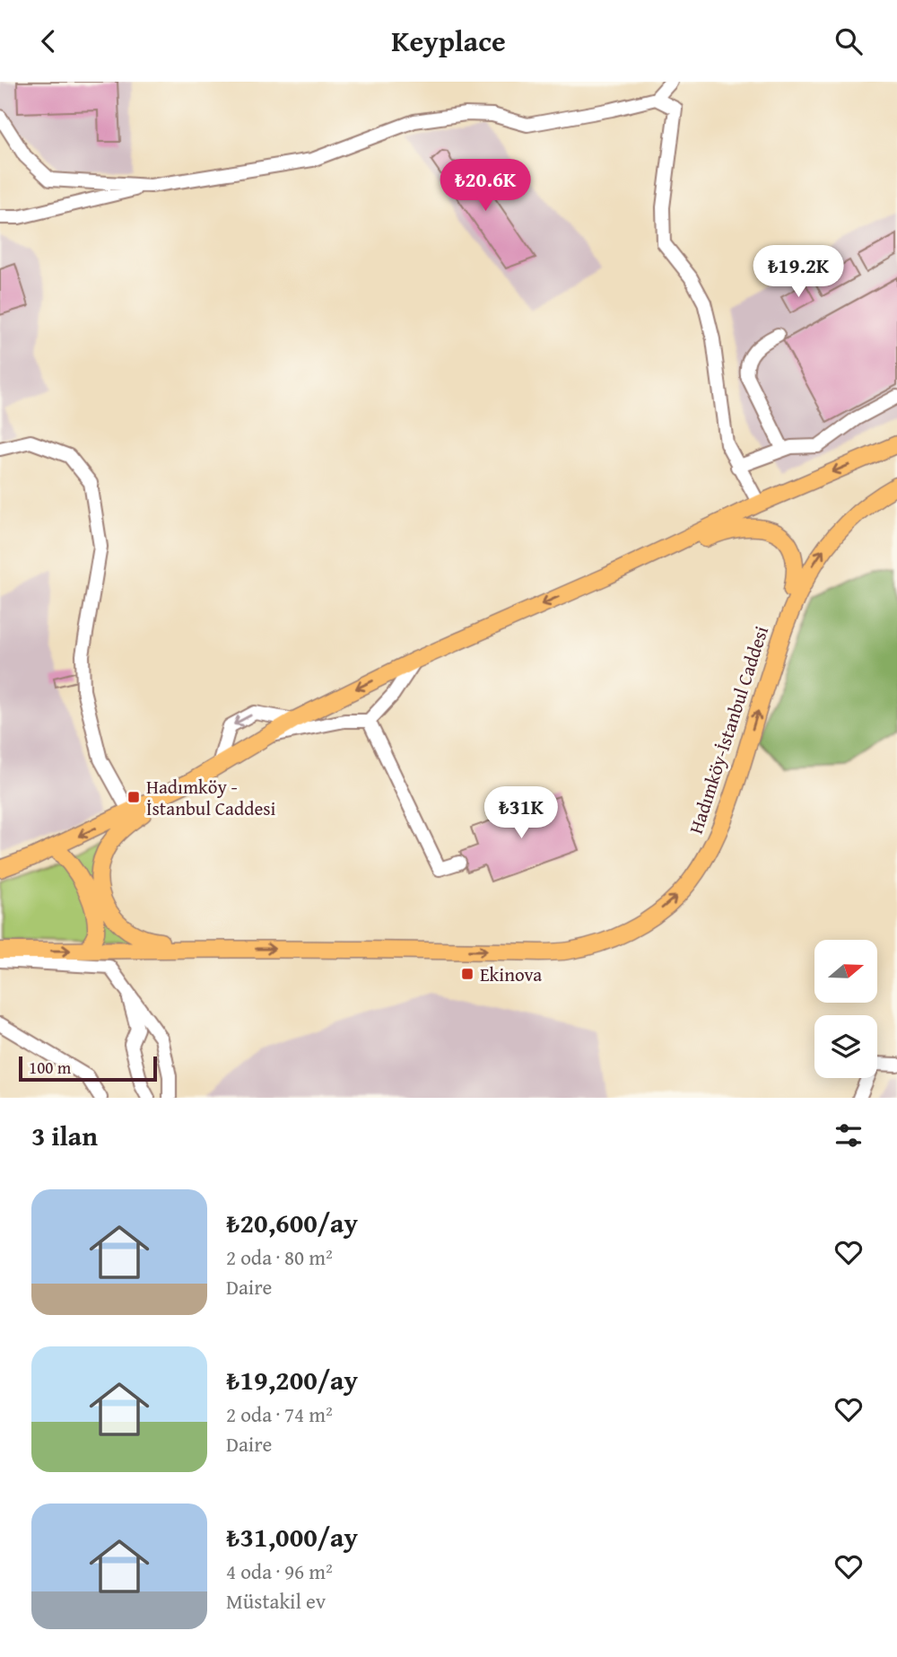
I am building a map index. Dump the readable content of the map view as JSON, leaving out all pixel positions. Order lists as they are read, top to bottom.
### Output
{
  "streets": {
    "main road": ["Hadımköy-İstanbul Caddesi"]
  },
  "one_way": ["Hadımköy-İstanbul Caddesi"],
  "places": {
    "transit": ["Hadımköy - İstanbul Caddesi", "Ekinova"]
  },
  "scale_bar": "100 m",
  "north": "right",
  "page": {
    "header": "Keyplace",
    "price": ["₺20.6K", "₺19.2K", "₺31K"],
    "scale": "100 m",
    "heading": "3 ilan",
    "list": [
      {
        "name": "₺20,600/ay",
        "note": "2 oda · 80 m² · Daire"
      },
      {
        "name": "₺19,200/ay",
        "note": "2 oda · 74 m² · Daire"
      },
      {
        "name": "₺31,000/ay",
        "note": "4 oda · 96 m² · Müstakil ev"
      }
    ]
  }
}
